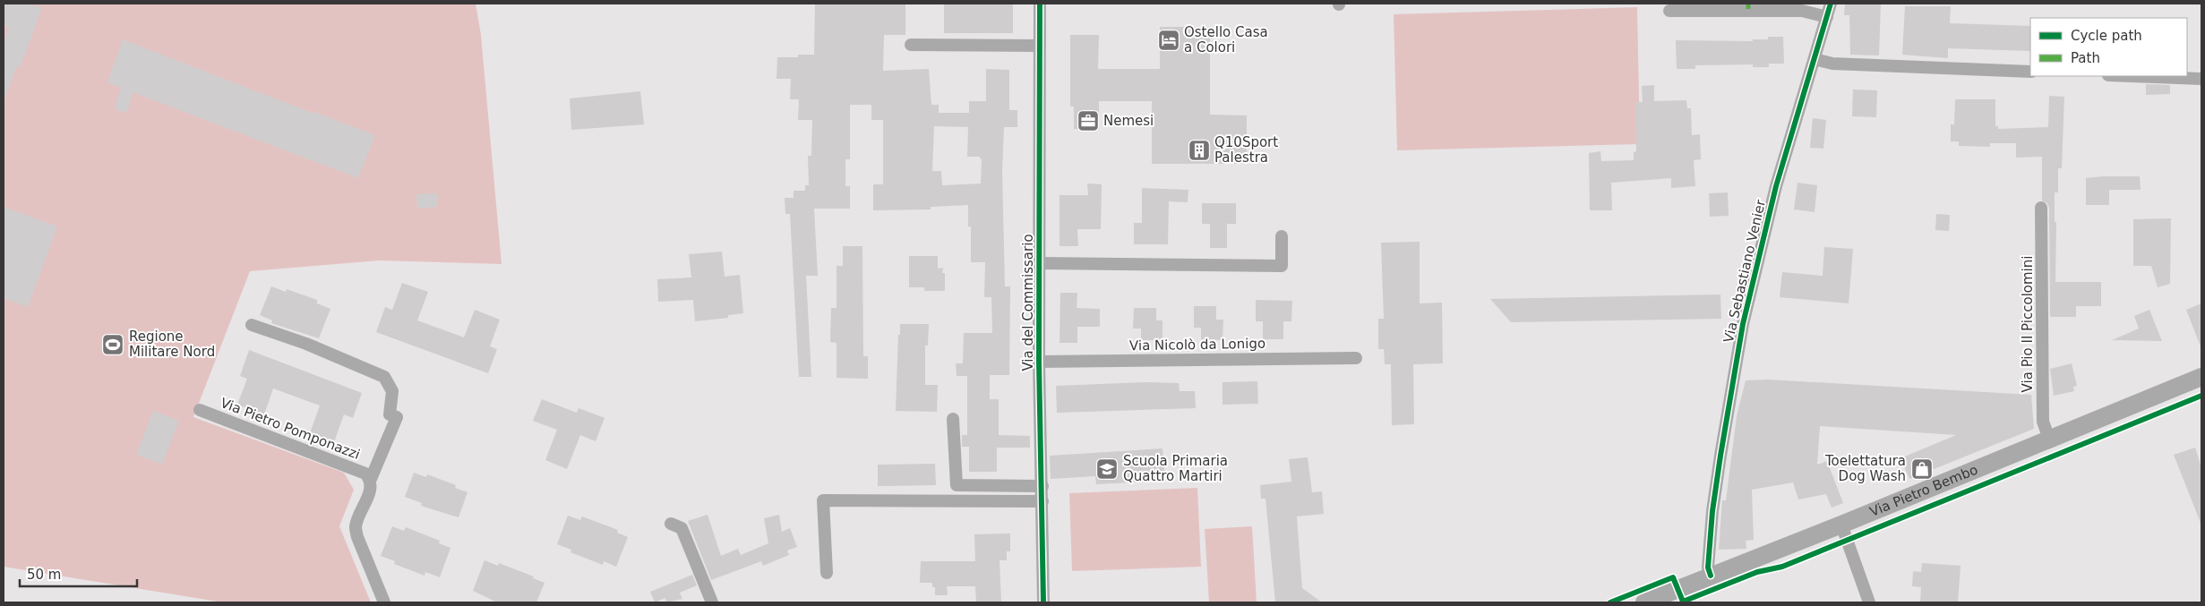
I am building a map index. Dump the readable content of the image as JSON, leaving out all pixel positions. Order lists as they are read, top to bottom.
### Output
{
  "streets": {
    "main road": ["Via Pietro Bembo"],
    "street": [
      "Via Sebastiano Venier",
      "Via del Commissario",
      "Via Pio II Piccolomini",
      "Via Nicolò da Lonigo",
      "Via Pietro Pomponazzi"
    ]
  },
  "crossings": [
    ["Via Sebastiano Venier", "Via Pietro Bembo"],
    ["Via del Commissario", "Via Nicolò da Lonigo"],
    ["Via Pio II Piccolomini", "Via Pietro Bembo"]
  ],
  "places": {
    "hotel": ["Ostello Casa a Colori"],
    "office": ["Nemesi"],
    "building": ["Q10Sport Palestra"],
    "sports": ["Regione Militare Nord"],
    "school or university": ["Scuola Primaria Quattro Martiri"],
    "shop": ["Toelettatura Dog Wash"]
  },
  "legend": ["Cycle path", "Path"],
  "scale_bar": "50 m"
}
